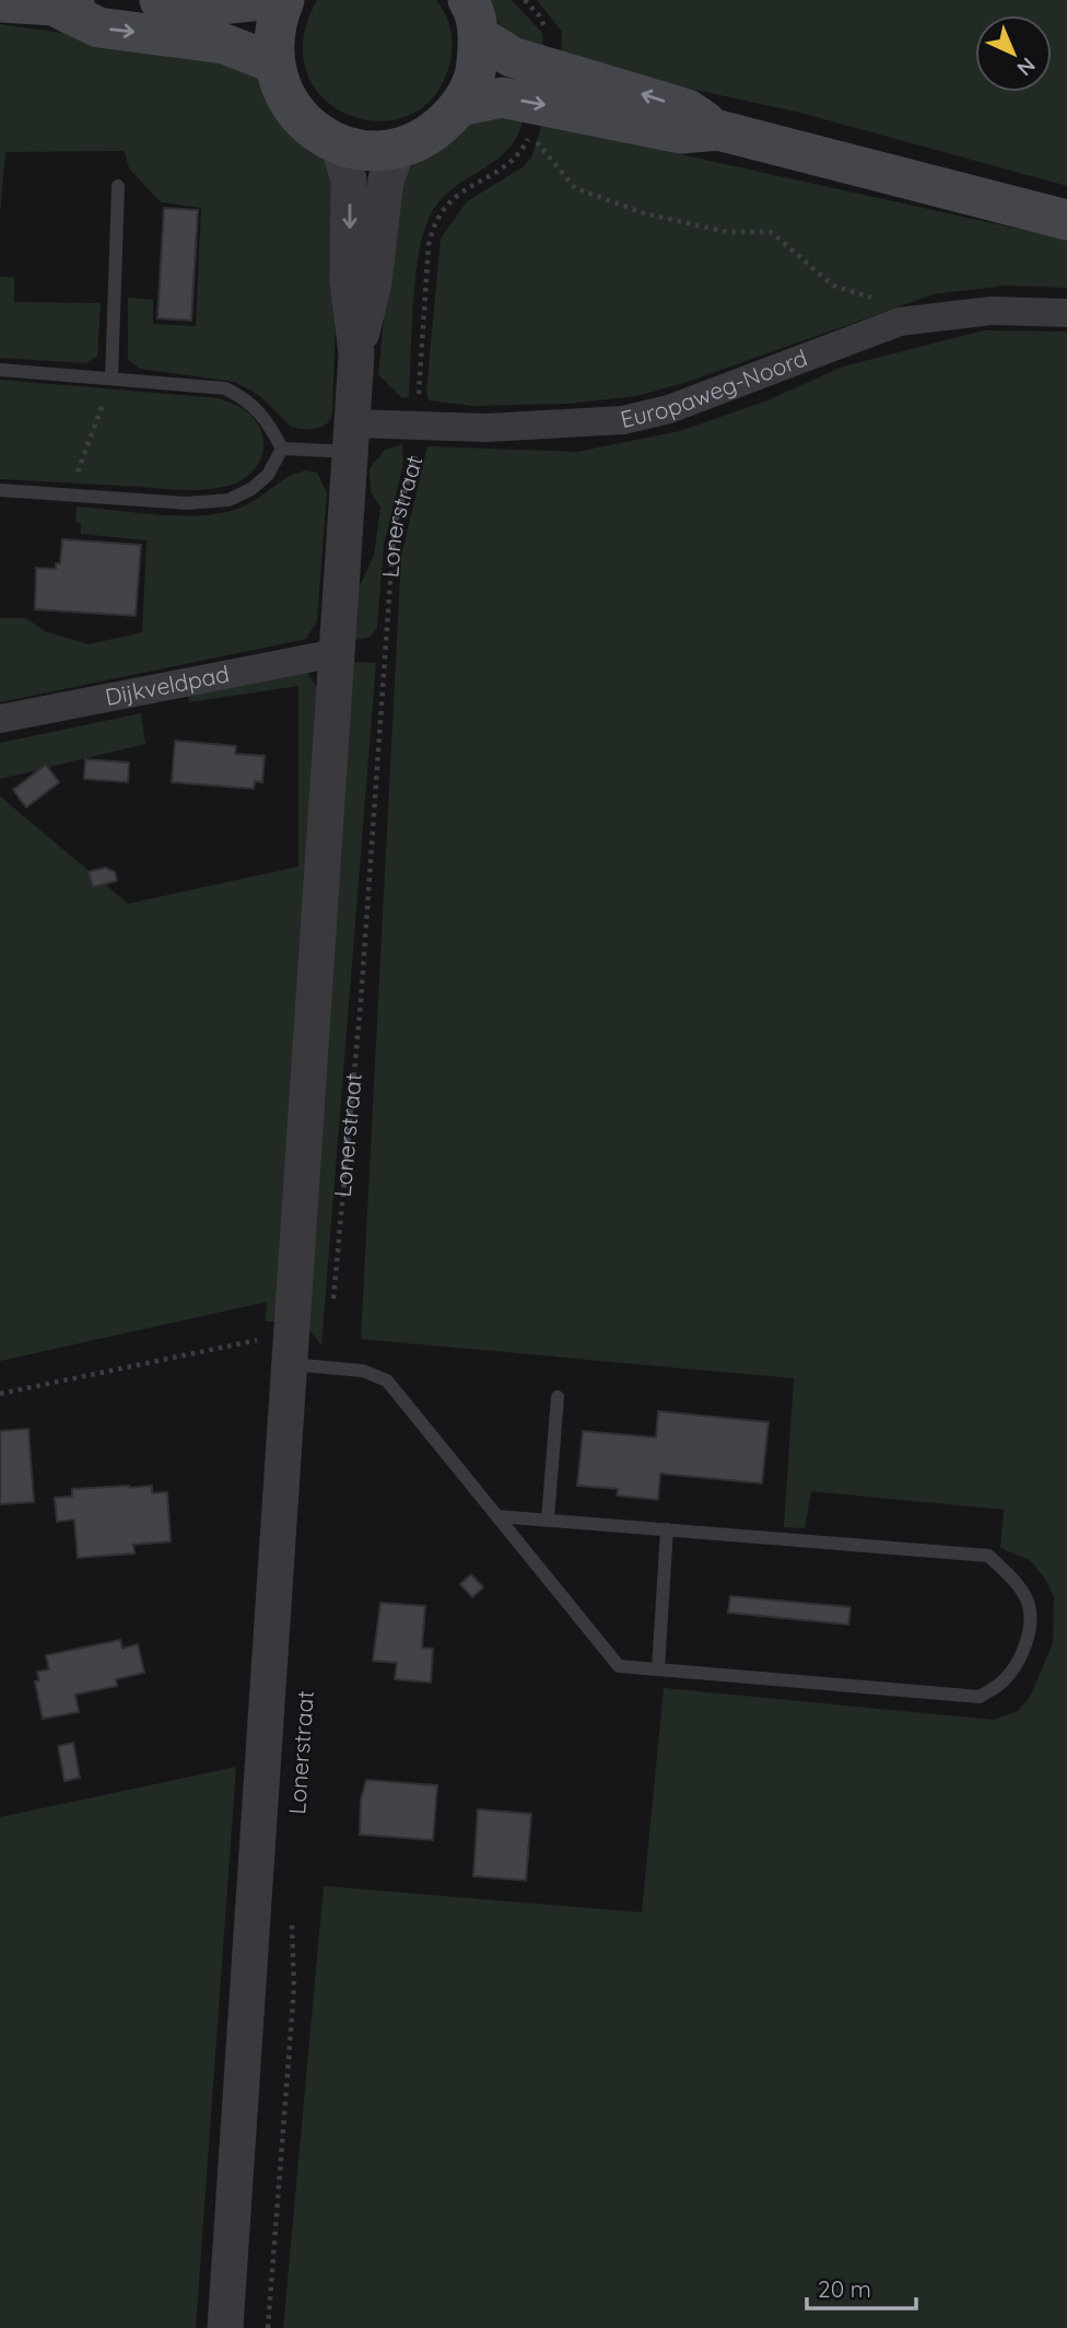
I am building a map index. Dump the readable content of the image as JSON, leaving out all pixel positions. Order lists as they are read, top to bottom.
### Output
{
  "streets": {
    "street": ["Europaweg-Noord", "Lonerstraat", "Dijkveldpad"]
  },
  "crossings": [
    ["Europaweg-Noord", "Lonerstraat"],
    ["Lonerstraat", "Dijkveldpad"]
  ],
  "scale_bar": "20 m",
  "north": "bottom right"
}
